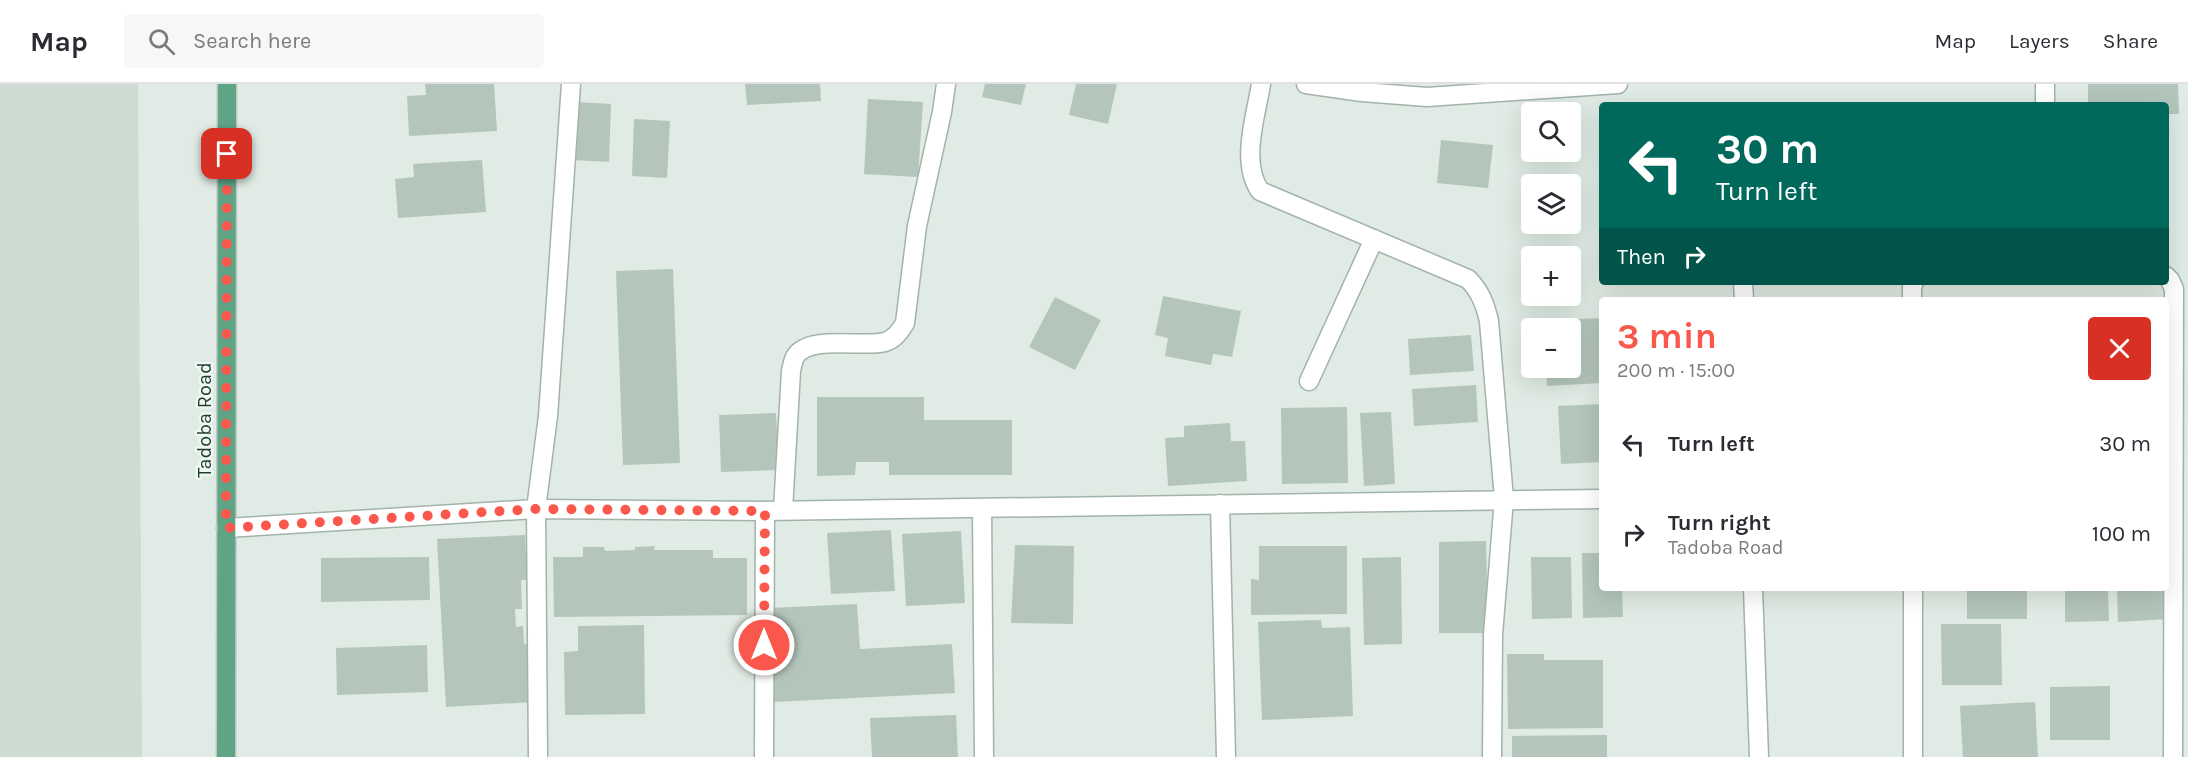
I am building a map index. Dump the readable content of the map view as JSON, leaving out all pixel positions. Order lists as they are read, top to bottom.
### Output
{
  "streets": {
    "main road": ["Tadoba Road"]
  },
  "page": {
    "header": "Map",
    "search": "Search here",
    "nav": ["Map", "Layers", "Share"],
    "map_buttons": ["+", "−"],
    "turn": ["30 m", "Turn left"],
    "then": "Then",
    "heading": ["3 min", "200 m · 15:00"],
    "list": [
      {
        "name": "Turn left",
        "value": "30 m"
      },
      {
        "name": "Turn right",
        "note": "Tadoba Road",
        "value": "100 m"
      }
    ]
  }
}
